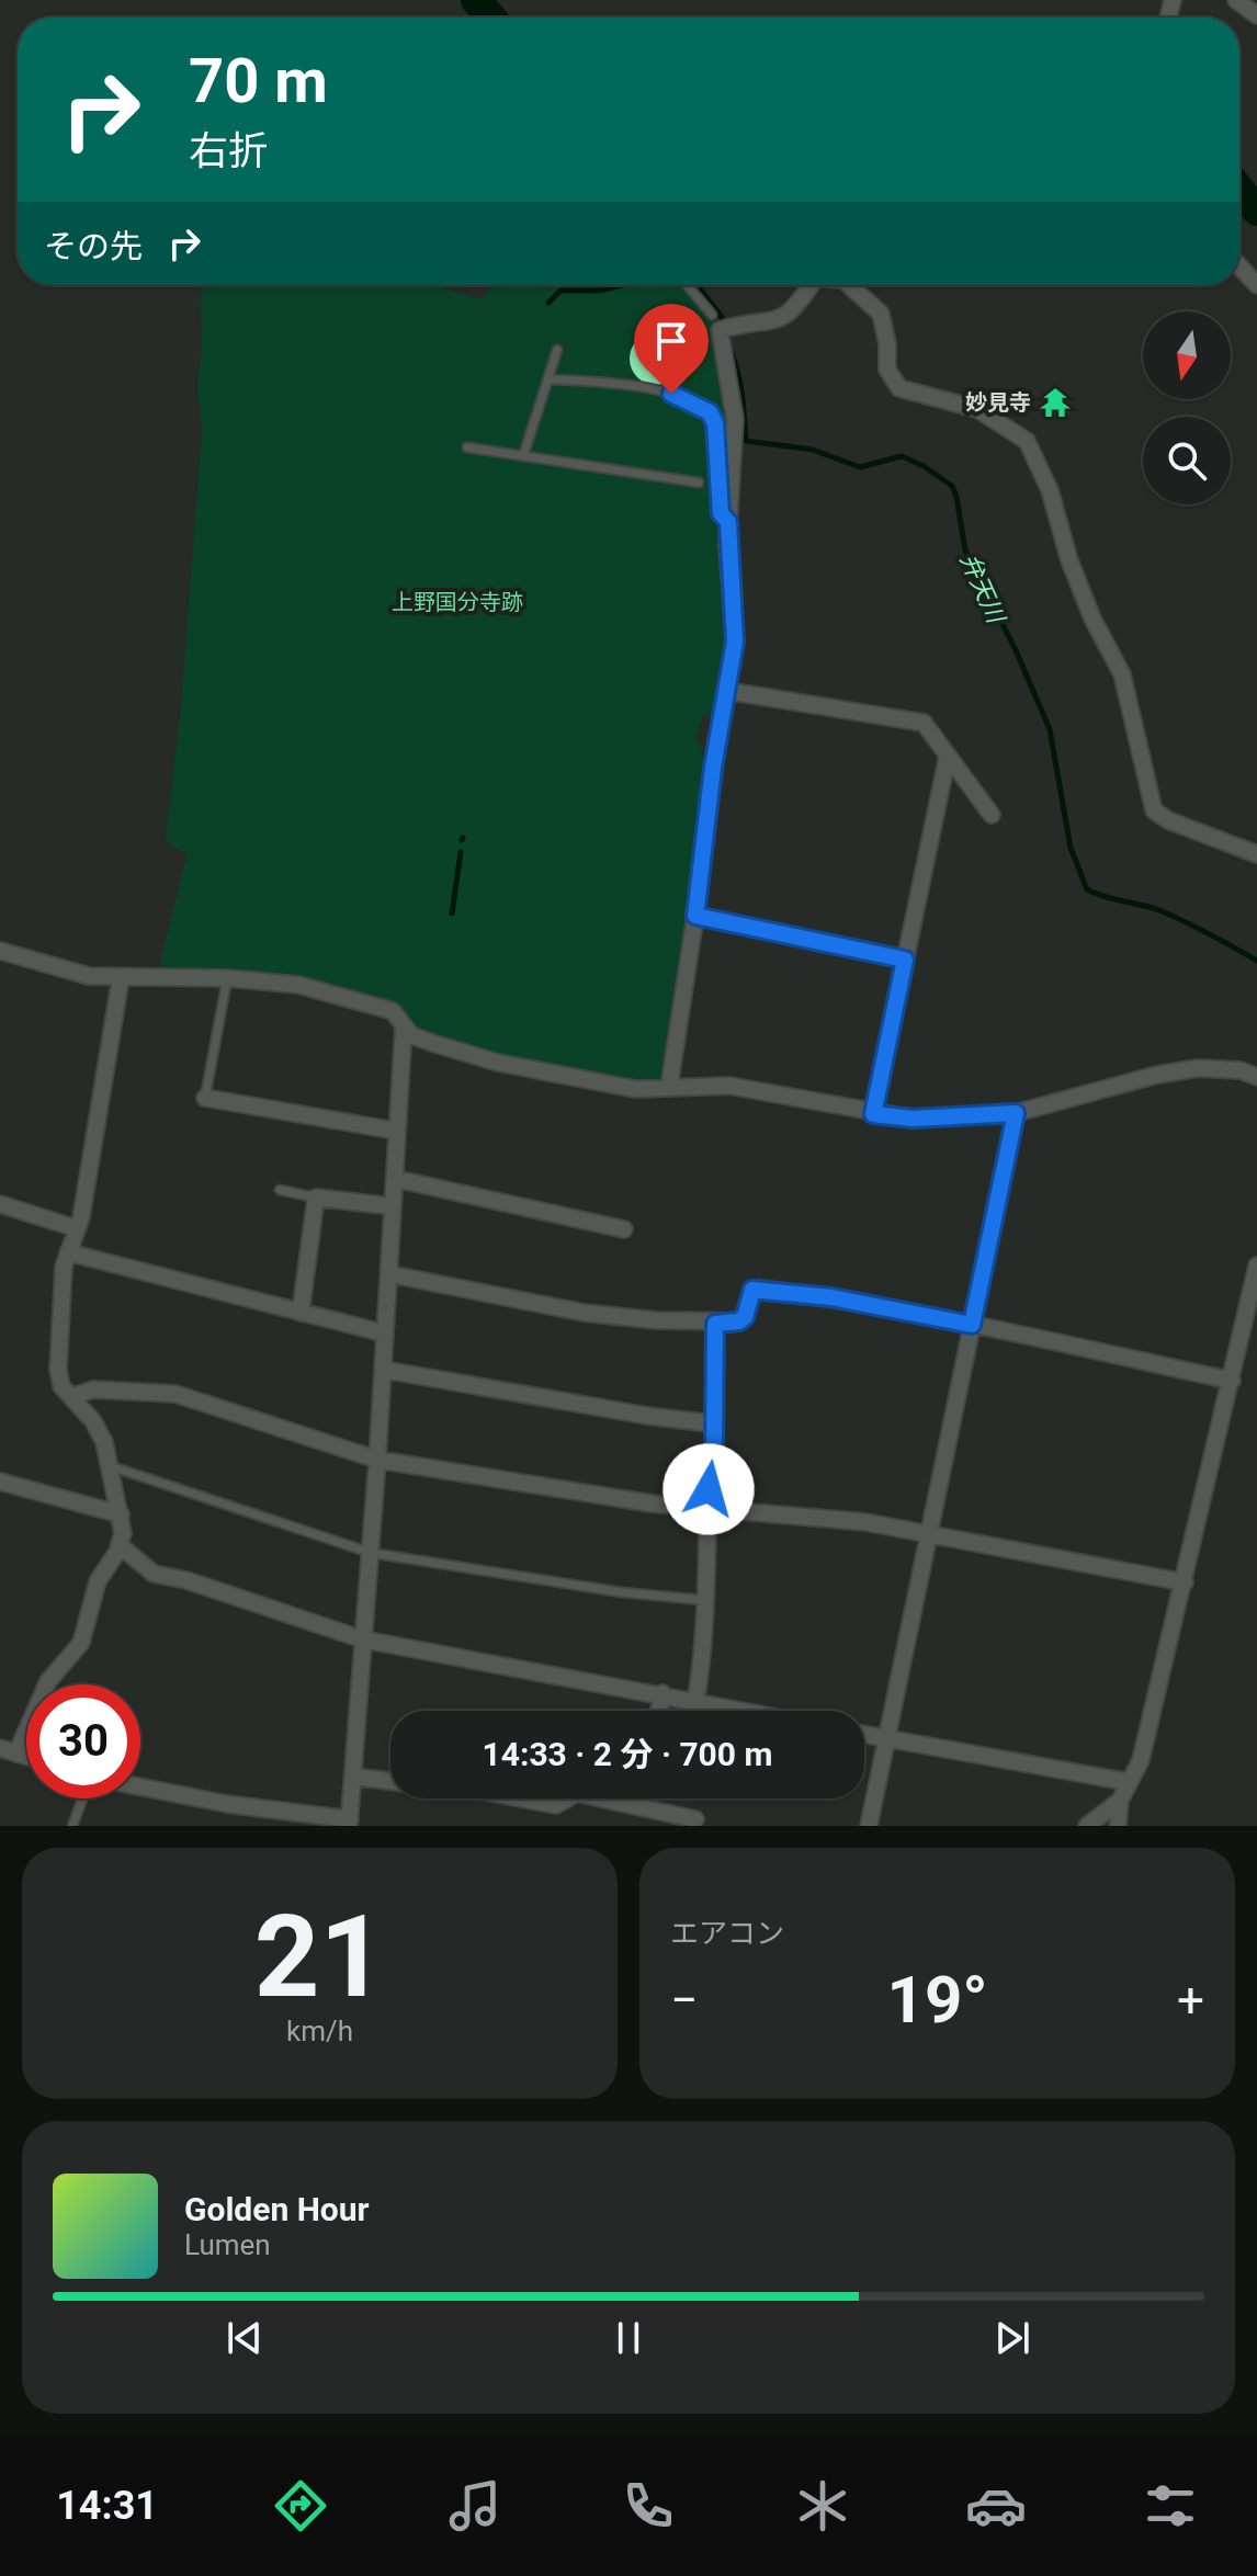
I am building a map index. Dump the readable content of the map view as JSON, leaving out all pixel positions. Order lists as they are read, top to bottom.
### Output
{
  "water": ["弁天川"],
  "parks": ["上野国分寺跡"],
  "places": {
    "temple": ["妙見寺"]
  },
  "north": "bottom",
  "page": {
    "turn": ["70 m", "右折"],
    "then": "その先",
    "limit": "30",
    "trip": "14:33 · 2 分 · 700 m",
    "tile": [
      ["21", "km/h"],
      "エアコン"
    ],
    "heat": ["−", "19°", "+"],
    "song": ["Golden Hour", "Lumen"],
    "tabs": "14:31"
  }
}
